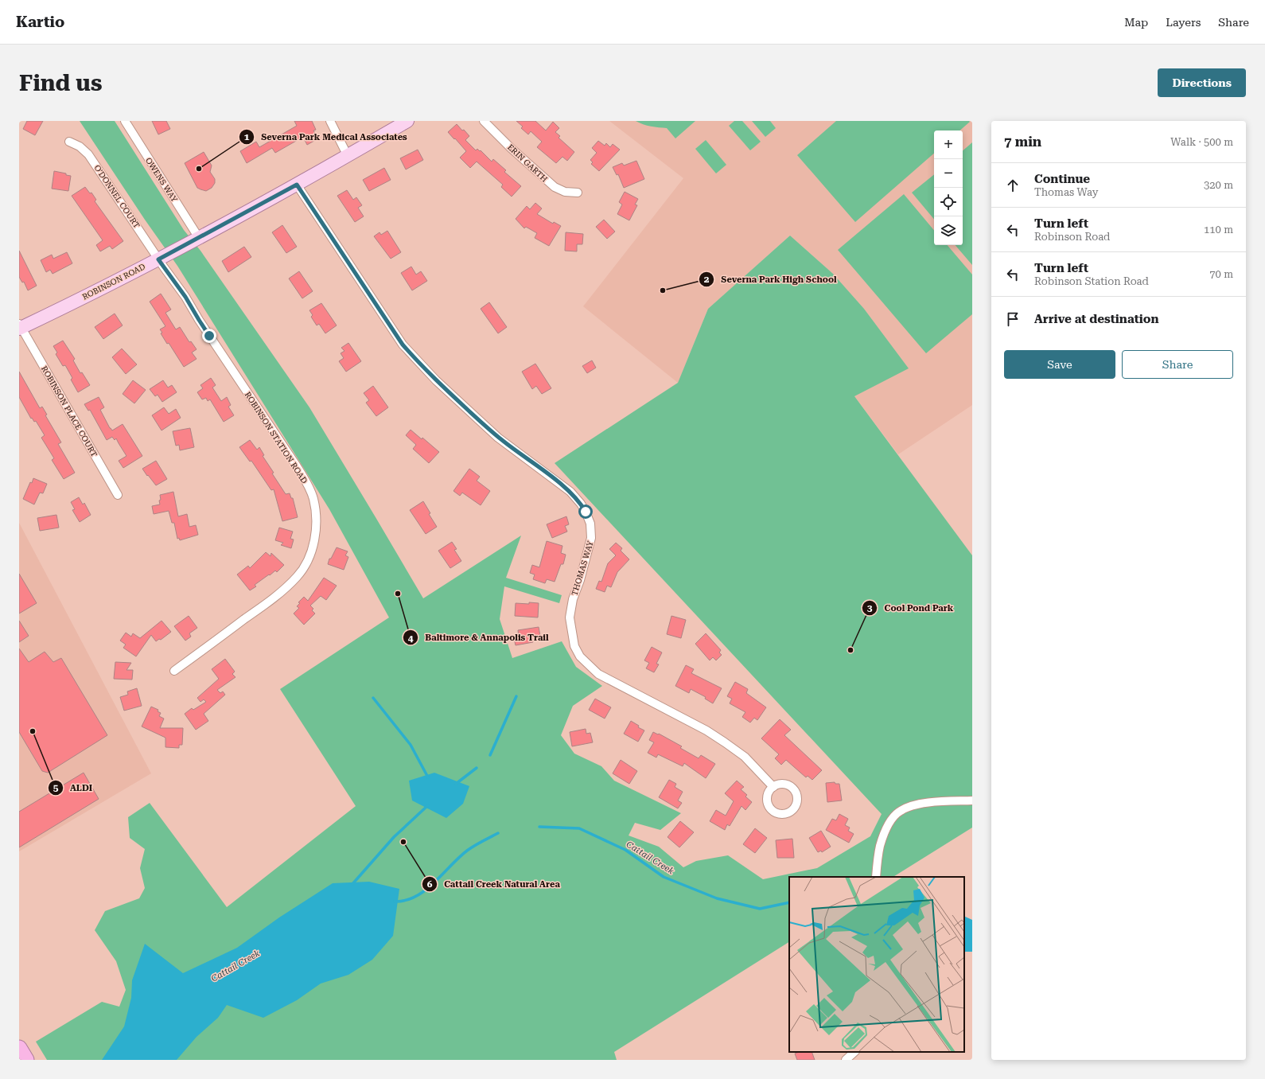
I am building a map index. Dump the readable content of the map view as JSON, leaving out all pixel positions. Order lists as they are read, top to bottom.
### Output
{
  "streets": {
    "main road": ["ROBINSON ROAD"],
    "street": [
      "ERIN GARTH",
      "OWENS WAY",
      "O'DONNEL COURT",
      "ROBINSON PLACE COURT",
      "ROBINSON STATION ROAD",
      "THOMAS WAY"
    ]
  },
  "crossings": [
    ["OWENS WAY", "ROBINSON ROAD"],
    ["O'DONNEL COURT", "ROBINSON ROAD"],
    ["O'DONNEL COURT", "ROBINSON STATION ROAD"],
    ["ROBINSON ROAD", "ROBINSON PLACE COURT"],
    ["ROBINSON ROAD", "ROBINSON STATION ROAD"],
    ["ROBINSON ROAD", "THOMAS WAY"]
  ],
  "water": ["Cattail Creek"],
  "places": [
    "Severna Park Medical Associates",
    "Severna Park High School",
    "Baltimore & Annapolis Trail",
    "Cool Pond Park",
    "ALDI",
    "Cattail Creek Natural Area"
  ],
  "page": {
    "header": "Kartio",
    "nav": ["Map", "Layers", "Share"],
    "buttons": [
      "Directions",
      ["Save", "Share"]
    ],
    "title": "Find us",
    "heading": ["7 min", "Walk · 500 m"],
    "map_buttons": ["+", "−"],
    "list": [
      ["Continue", "Thomas Way", "320 m"],
      ["Turn left", "Robinson Road", "110 m"],
      ["Turn left", "Robinson Station Road", "70 m"],
      "Arrive at destination"
    ]
  }
}
